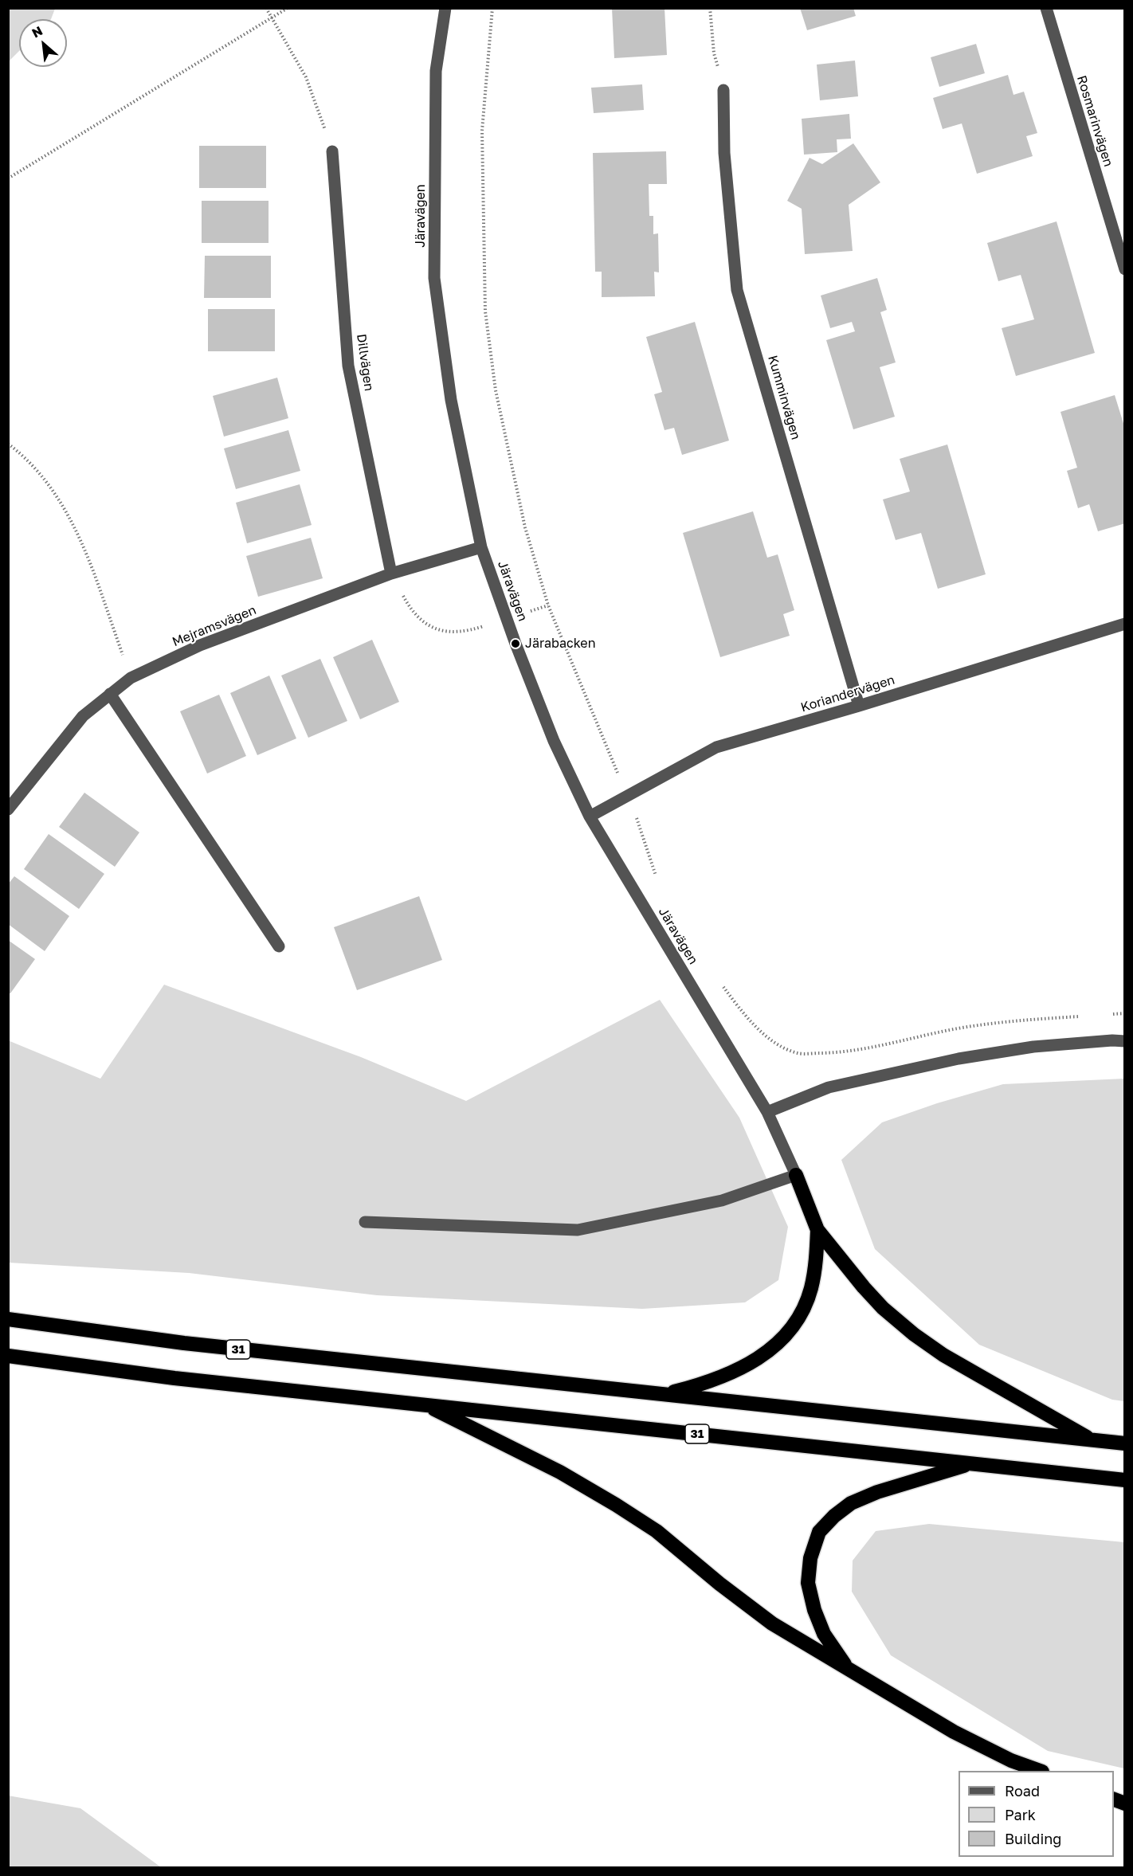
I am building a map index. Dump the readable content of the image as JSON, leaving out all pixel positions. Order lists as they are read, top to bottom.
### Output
{
  "streets": {
    "highway": ["31"],
    "street": [
      "Rosmarinvägen",
      "Järavägen",
      "Dillvägen",
      "Kumminvägen",
      "Mejramsvägen",
      "Koriandervägen"
    ]
  },
  "crossings": [
    ["Järavägen", "Mejramsvägen"],
    ["Järavägen", "Koriandervägen"],
    ["Dillvägen", "Mejramsvägen"],
    ["Kumminvägen", "Koriandervägen"]
  ],
  "places": ["Järabacken"],
  "legend": ["Road", "Park", "Building"],
  "north": "top left"
}
